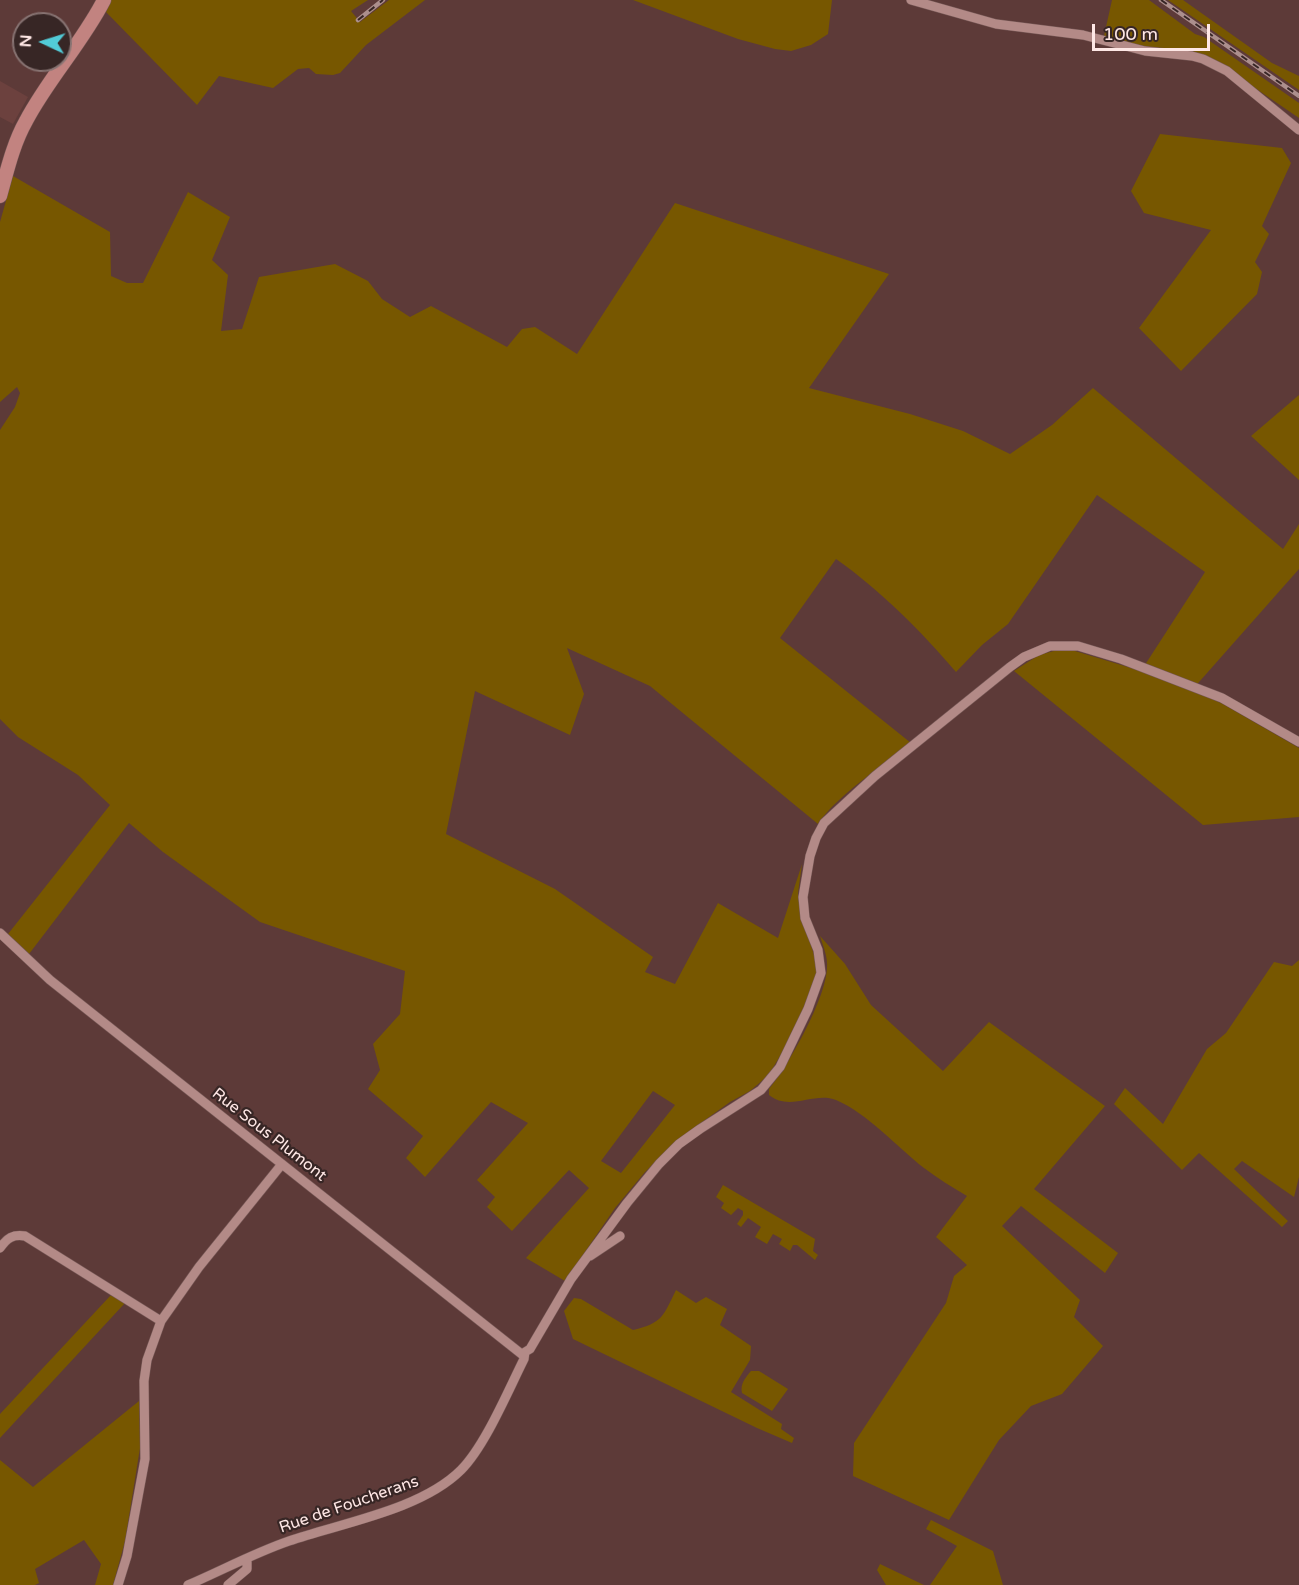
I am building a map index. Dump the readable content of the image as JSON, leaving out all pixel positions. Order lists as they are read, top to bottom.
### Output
{
  "streets": {
    "street": ["Rue Sous Plumont", "Rue de Foucherans"]
  },
  "crossings": [
    ["Rue Sous Plumont", "Rue de Foucherans"]
  ],
  "scale_bar": "100 m",
  "north": "left"
}
